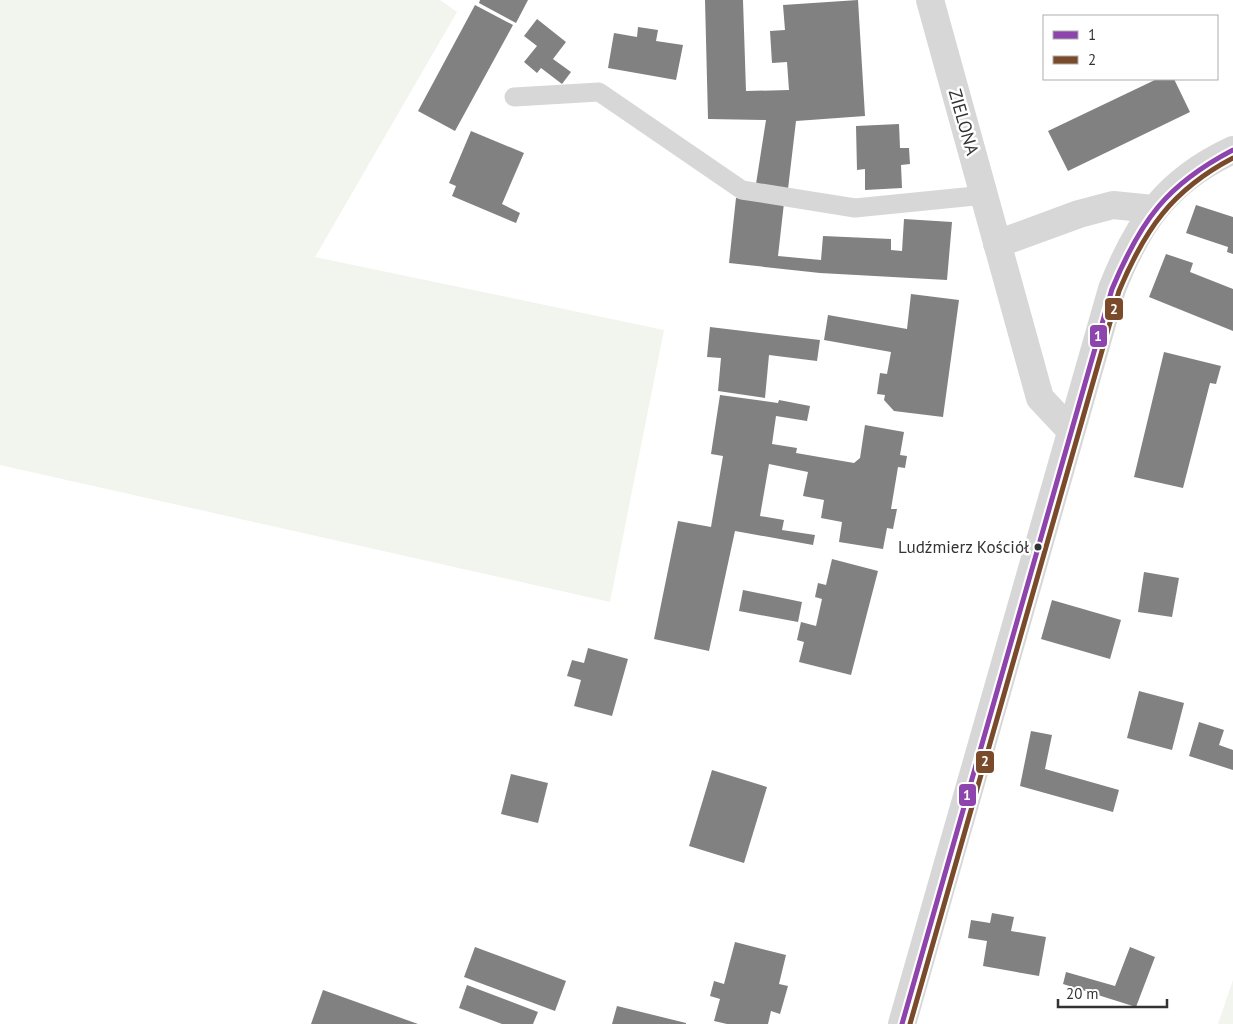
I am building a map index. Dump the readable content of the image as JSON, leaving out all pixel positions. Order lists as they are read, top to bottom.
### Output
{
  "streets": {
    "street": ["ZIELONA"]
  },
  "places": ["Ludźmierz Kościół"],
  "lines": ["transit line 1", "transit line 2"],
  "legend": ["1", "2"],
  "scale_bar": "20 m"
}
